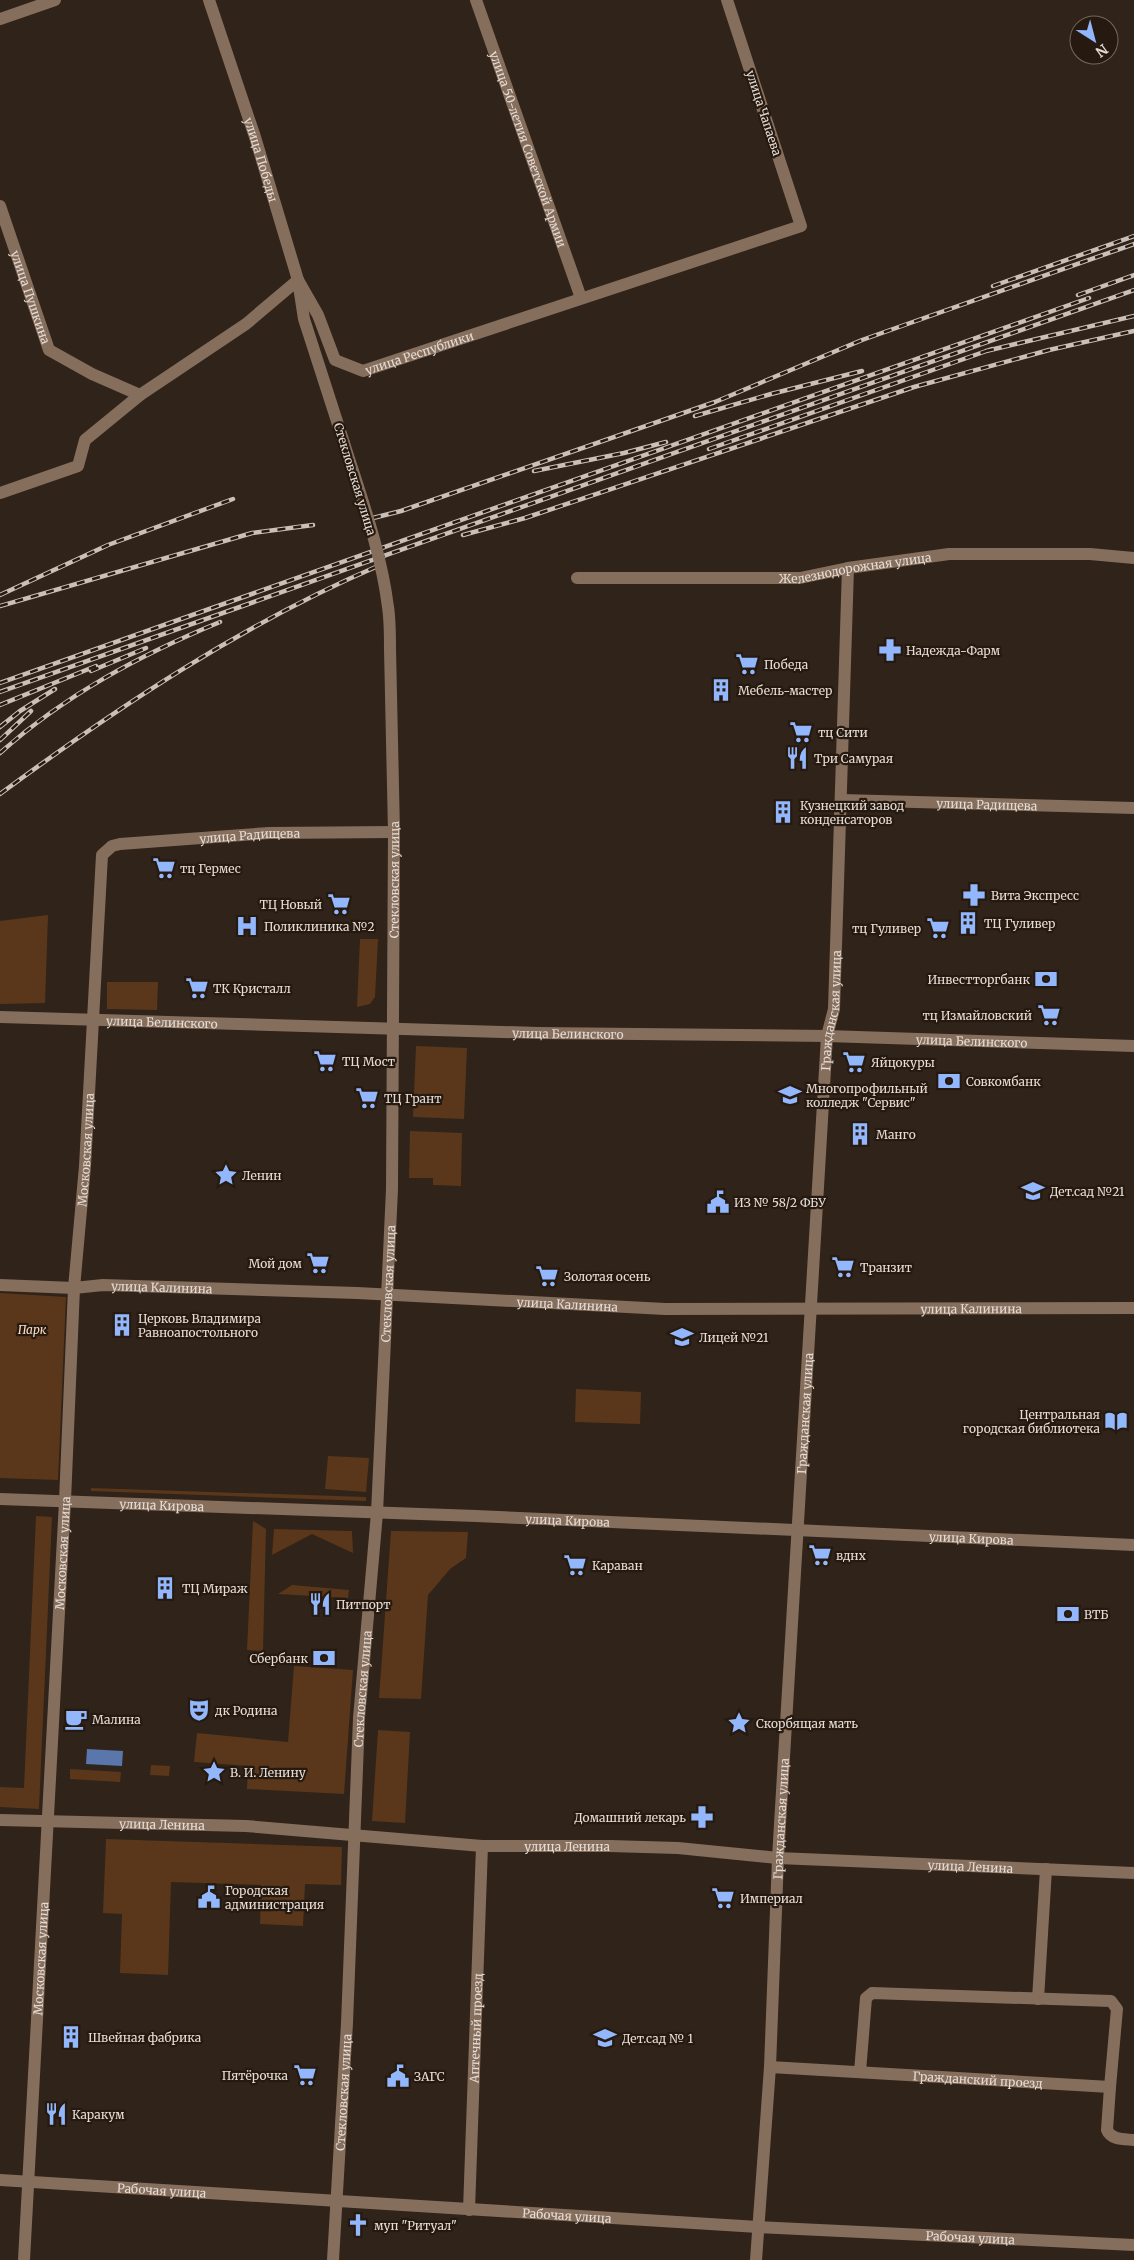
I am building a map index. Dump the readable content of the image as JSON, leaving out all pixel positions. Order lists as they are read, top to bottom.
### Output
{
  "streets": {
    "street": [
      "улица Чапаева",
      "улица 50-летия Советской Армии",
      "улица Победы",
      "улица Пушкина",
      "улица Республики",
      "Стекловская улица",
      "Железнодорожная улица",
      "улица Радищева",
      "Гражданская улица",
      "улица Белинского",
      "Московская улица",
      "улица Калинина",
      "улица Кирова",
      "улица Ленина",
      "Аптечный проезд",
      "Гражданский проезд",
      "Рабочая улица"
    ]
  },
  "crossings": [
    ["улица Чапаева", "улица Республики"],
    ["улица 50-летия Советской Армии", "улица Республики"],
    ["улица Победы", "улица Республики"],
    ["улица Победы", "Стекловская улица"],
    ["Стекловская улица", "улица Радищева"],
    ["Стекловская улица", "улица Белинского"],
    ["Стекловская улица", "улица Калинина"],
    ["Стекловская улица", "улица Кирова"],
    ["Стекловская улица", "улица Ленина"],
    ["Стекловская улица", "Рабочая улица"],
    ["Железнодорожная улица", "Гражданская улица"],
    ["улица Радищева", "Гражданская улица"],
    ["улица Радищева", "Московская улица"],
    ["Гражданская улица", "улица Белинского"],
    ["Гражданская улица", "улица Калинина"],
    ["Гражданская улица", "улица Кирова"],
    ["Гражданская улица", "улица Ленина"],
    ["Гражданская улица", "Гражданский проезд"],
    ["Гражданская улица", "Рабочая улица"],
    ["улица Белинского", "Московская улица"],
    ["Московская улица", "улица Калинина"],
    ["Московская улица", "улица Кирова"],
    ["Московская улица", "улица Ленина"],
    ["Московская улица", "Рабочая улица"],
    ["улица Ленина", "Аптечный проезд"],
    ["Аптечный проезд", "Рабочая улица"]
  ],
  "parks": ["Парк"],
  "places": {
    "pharmacy": ["Надежда-Фарм", "Вита Экспресс", "Домашний лекарь"],
    "supermarket": [
      "Победа",
      "тц Сити",
      "тц Гермес",
      "ТЦ Новый",
      "тц Гуливер",
      "ТК Кристалл",
      "тц Измайловский",
      "ТЦ Мост",
      "Яйцокуры",
      "ТЦ Грант",
      "Мой дом",
      "Транзит",
      "Золотая осень",
      "вднх",
      "Караван",
      "Империал",
      "Пятёрочка"
    ],
    "building": [
      "Мебель-мастер",
      "Кузнецкий завод конденсаторов",
      "ТЦ Гуливер",
      "Манго",
      "Церковь Владимира Равноапостольного",
      "ТЦ Мираж",
      "Швейная фабрика"
    ],
    "restaurant": ["Три Самурая", "Питпорт", "Каракум"],
    "hospital": ["Поликлиника №2"],
    "bank": [
      "Инвестторгбанк",
      "Совкомбанк",
      "ВТБ",
      "Сбербанк"
    ],
    "school or university": [
      "Многопрофильный колледж \"Сервис\"",
      "Дет.сад №21",
      "Лицей №21",
      "Дет.сад № 1"
    ],
    "place": ["Ленин", "Скорбящая мать", "В. И. Ленину"],
    "public building": ["ИЗ № 58/2 ФБУ", "Городская администрация", "ЗАГС"],
    "library": ["Центральная городская библиотека"],
    "theatre": ["дк Родина"],
    "cafe": ["Малина"],
    "church": ["муп \"Ритуал\""]
  },
  "north": "bottom right"
}
